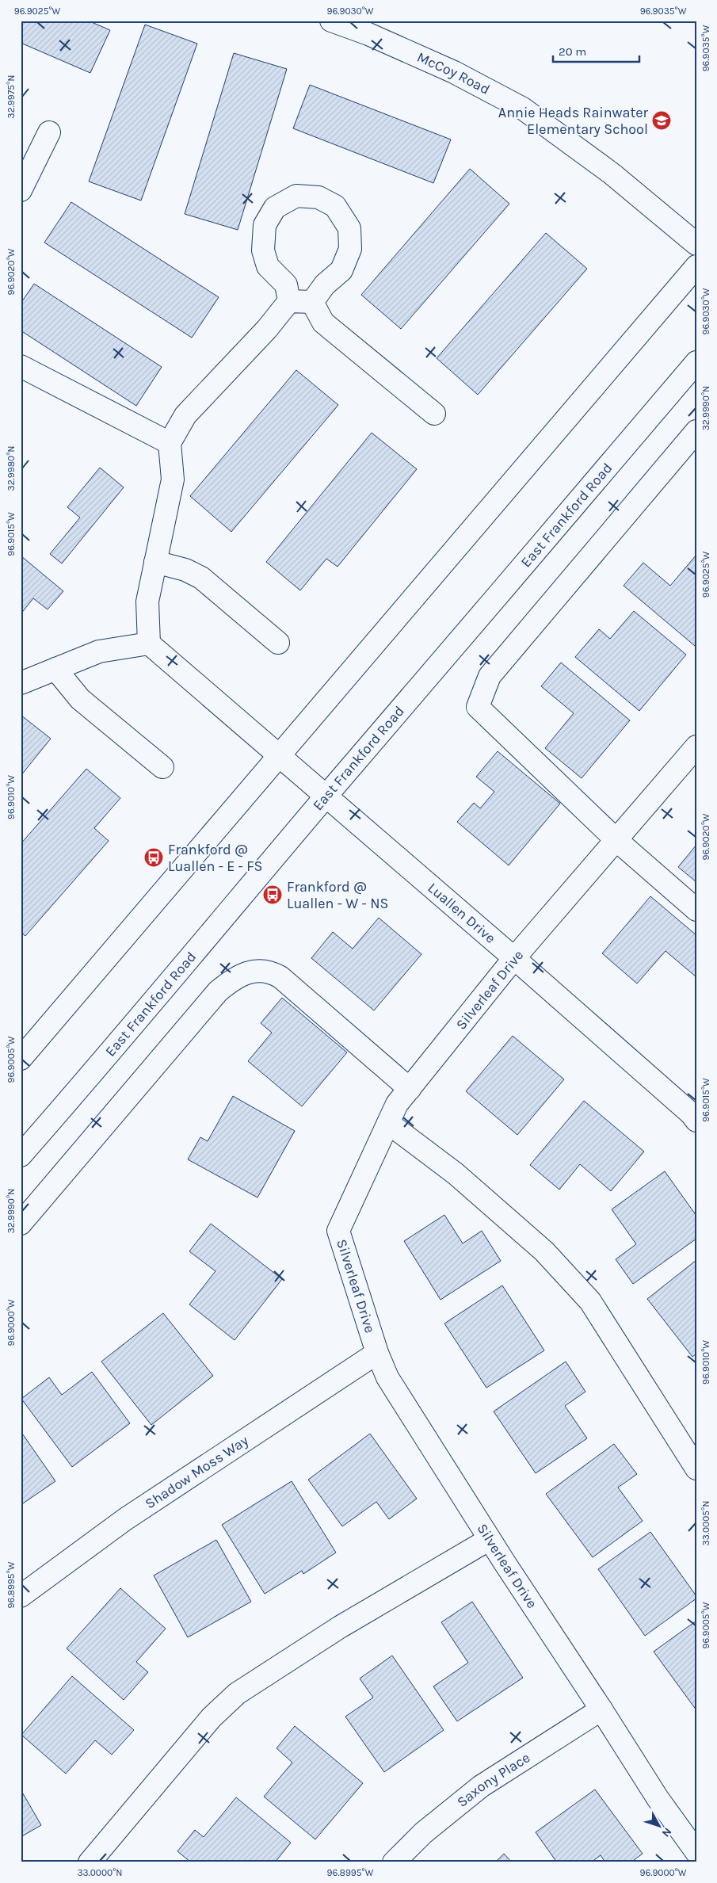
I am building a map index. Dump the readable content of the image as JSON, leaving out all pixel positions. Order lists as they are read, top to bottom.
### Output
{
  "streets": {
    "street": [
      "McCoy Road",
      "East Frankford Road",
      "Luallen Drive",
      "Silverleaf Drive",
      "Shadow Moss Way",
      "Saxony Place"
    ]
  },
  "crossings": [
    ["East Frankford Road", "Luallen Drive"],
    ["Luallen Drive", "Silverleaf Drive"],
    ["Silverleaf Drive", "Shadow Moss Way"],
    ["Silverleaf Drive", "Saxony Place"]
  ],
  "places": {
    "school or university": ["Annie Heads Rainwater Elementary School"],
    "bus stop": ["Frankford @ Luallen - E - FS", "Frankford @ Luallen - W - NS"]
  },
  "scale_bar": "20 m",
  "north": "bottom right",
  "coordinates": [
    "96.9025°W",
    "96.9030°W",
    "96.9035°W",
    "32.9975°N",
    "96.9020°W",
    "32.9990°N",
    "32.9980°N",
    "96.9015°W",
    "96.9010°W",
    "96.9005°W",
    "96.9000°W",
    "33.0005°N",
    "96.8995°W",
    "33.0000°N"
  ]
}
